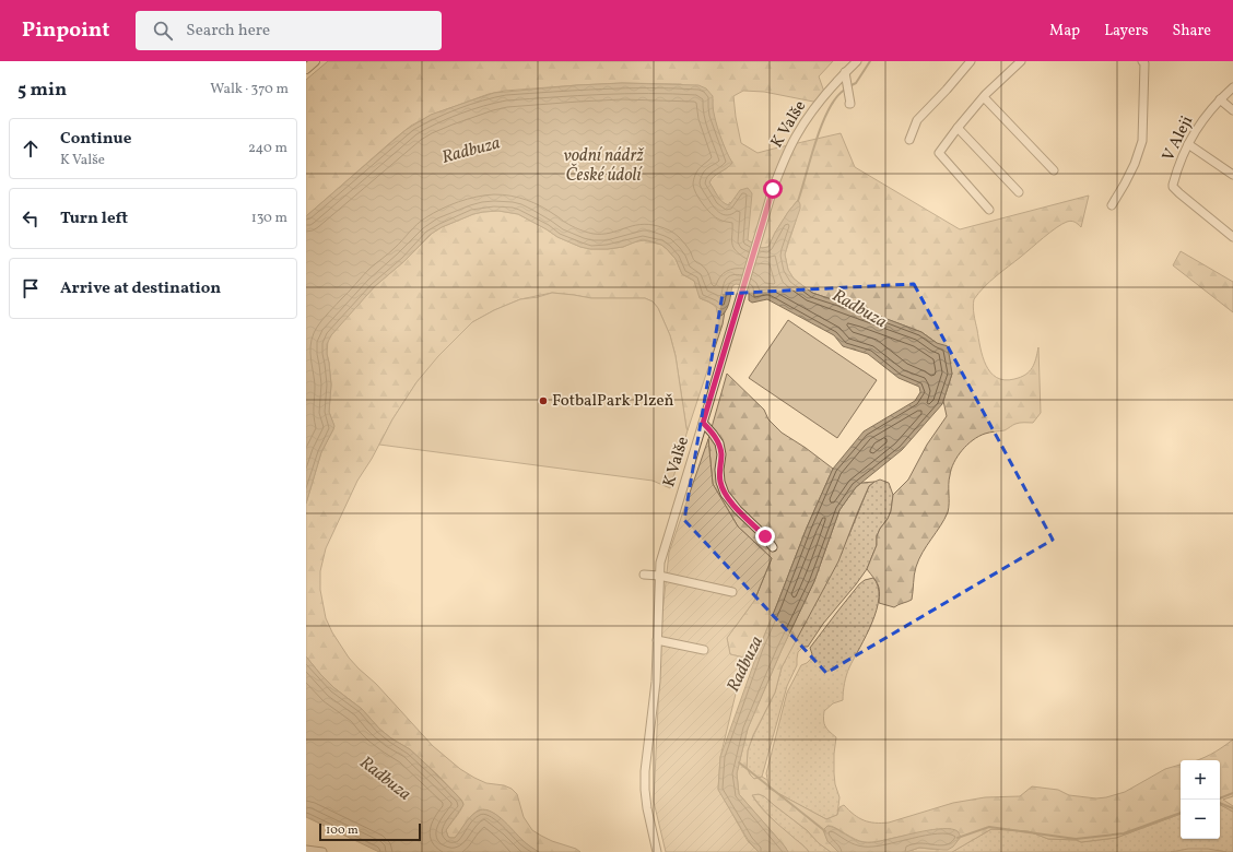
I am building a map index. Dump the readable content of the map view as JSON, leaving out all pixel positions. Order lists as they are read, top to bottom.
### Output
{
  "streets": {
    "street": ["K Valše", "V Aleji"]
  },
  "water": ["Radbuza", "vodní nádrž České údolí"],
  "places": ["FotbalPark Plzeň"],
  "scale_bar": "100 m",
  "page": {
    "header": "Pinpoint",
    "search": "Search here",
    "nav": ["Map", "Layers", "Share"],
    "heading": ["5 min", "Walk · 370 m"],
    "list": [
      ["Continue", "K Valše", "240 m"],
      ["Turn left", "130 m"],
      "Arrive at destination"
    ],
    "map_buttons": ["+", "−"],
    "scale": "100 m"
  }
}
